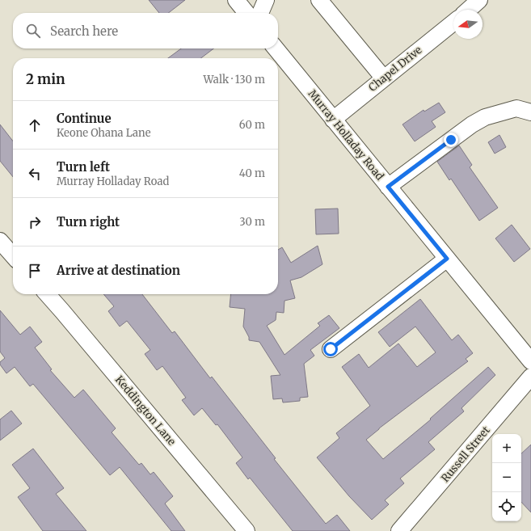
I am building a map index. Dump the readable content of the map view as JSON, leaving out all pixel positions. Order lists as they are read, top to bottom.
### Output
{
  "streets": {
    "street": [
      "Chapel Drive",
      "Murray Holladay Road",
      "Keddington Lane",
      "Russell Street"
    ]
  },
  "crossings": [
    ["Chapel Drive", "Murray Holladay Road"]
  ],
  "north": "left",
  "page": {
    "search": "Search here",
    "heading": ["2 min", "Walk · 130 m"],
    "list": [
      ["Continue", "Keone Ohana Lane", "60 m"],
      ["Turn left", "Murray Holladay Road", "40 m"],
      ["Turn right", "30 m"],
      "Arrive at destination"
    ],
    "map_buttons": ["+", "−"]
  }
}
